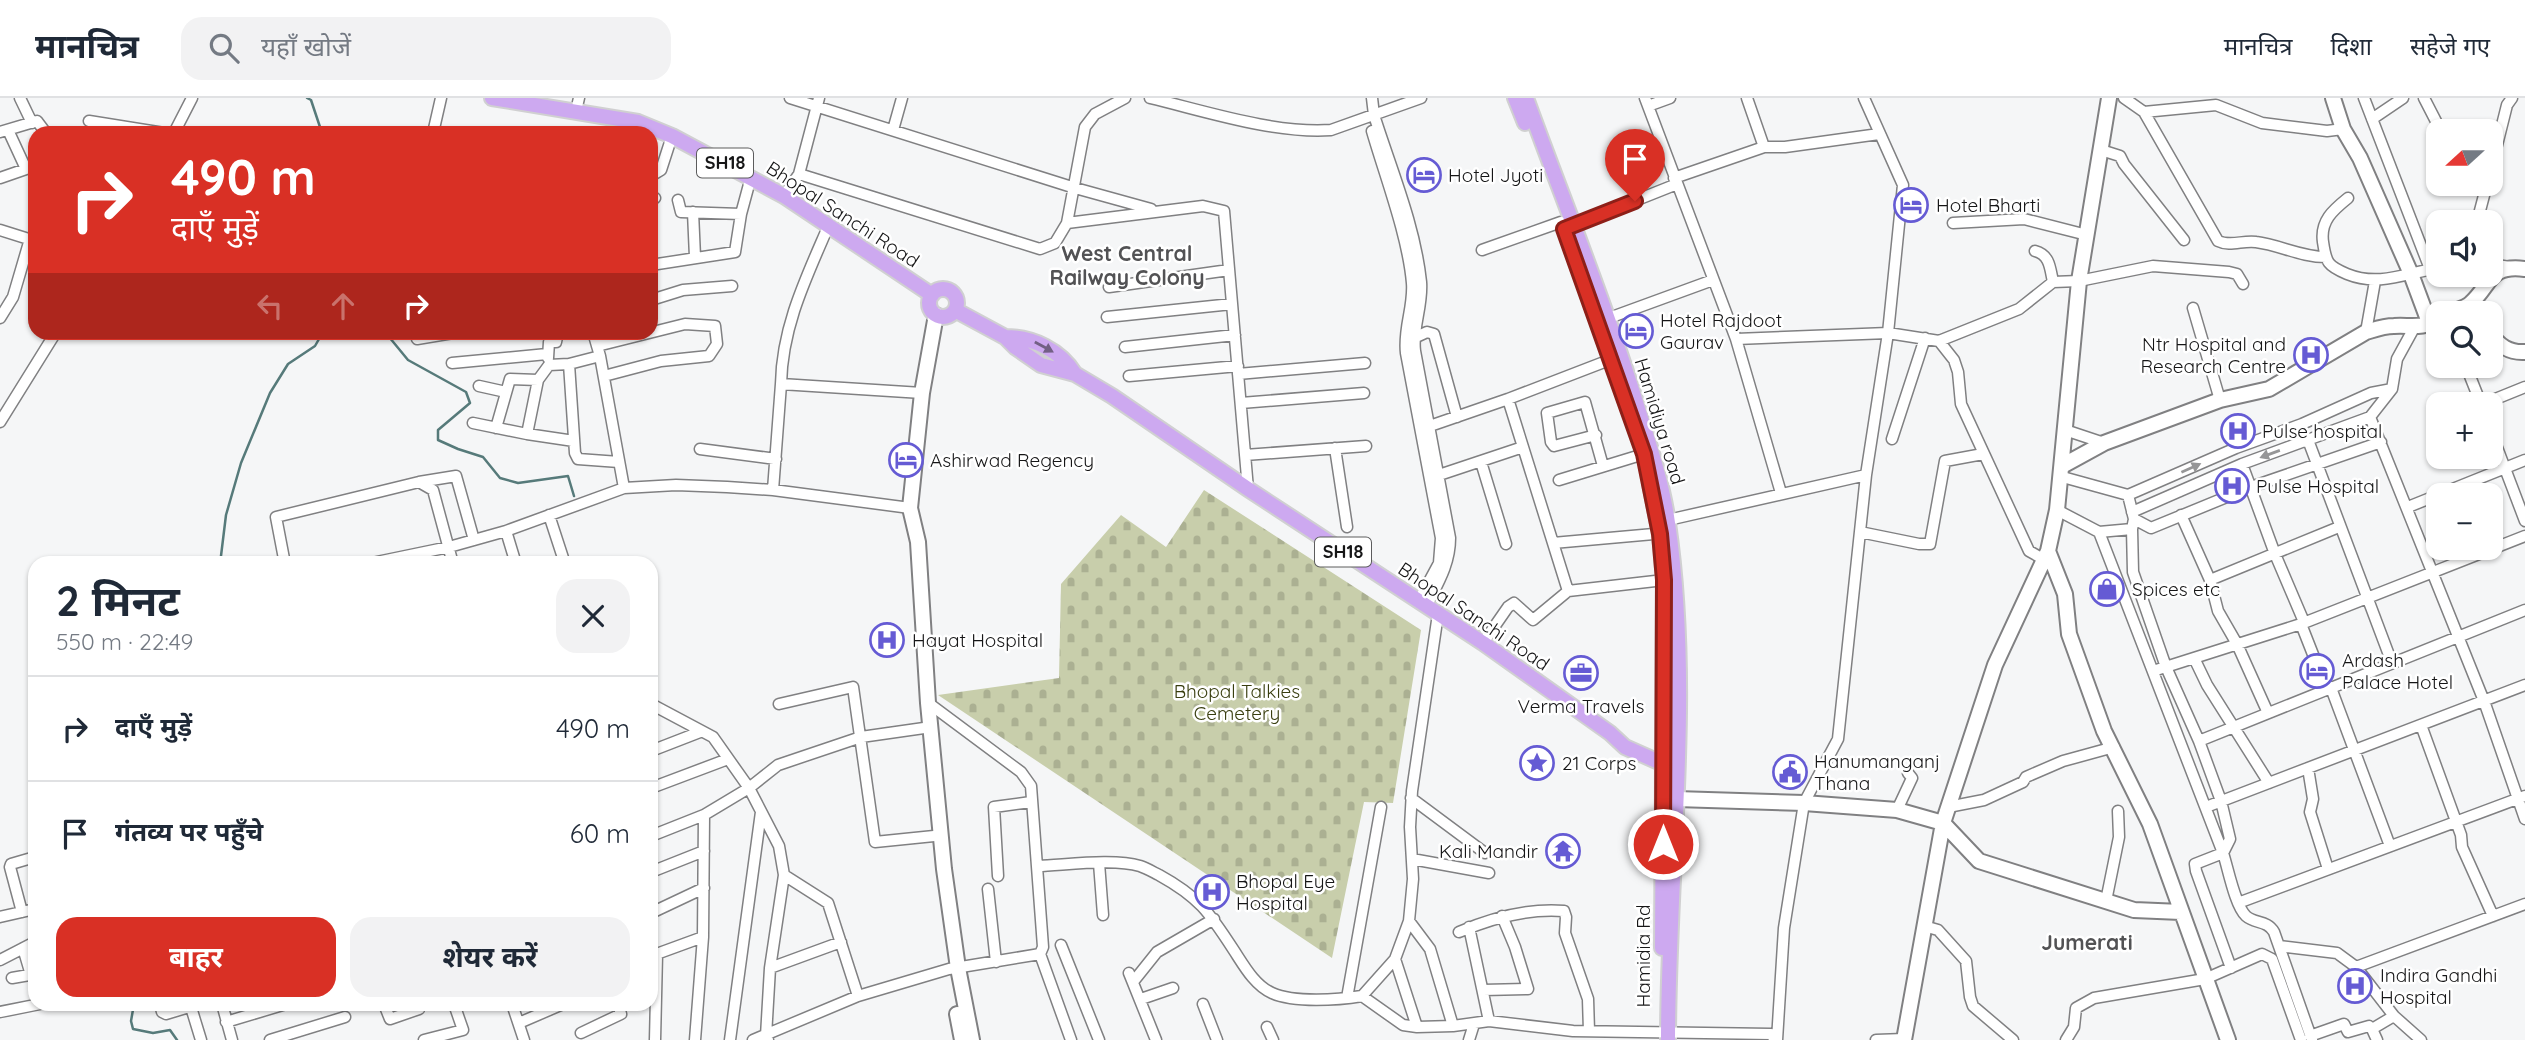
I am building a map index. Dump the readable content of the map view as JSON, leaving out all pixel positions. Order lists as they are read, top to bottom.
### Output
{
  "streets": {
    "main road": [
      "SH18",
      "Bhopal Sanchi Road",
      "Hamidiya road",
      "Hamidia Rd"
    ]
  },
  "crossings": [
    ["Bhopal Sanchi Road", "Hamidiya road"],
    ["Bhopal Sanchi Road", "Hamidia Rd"],
    ["Hamidiya road", "Hamidia Rd"]
  ],
  "districts": ["West Central Railway Colony", "Jumerati"],
  "parks": ["Bhopal Talkies Cemetery"],
  "places": {
    "hotel": [
      "Hotel Jyoti",
      "Hotel Bharti",
      "Hotel Rajdoot Gaurav",
      "Ashirwad Regency",
      "Ardash Palace Hotel"
    ],
    "hospital": [
      "Ntr Hospital and Research Centre",
      "Pulse hospital",
      "Pulse Hospital",
      "Hayat Hospital",
      "Bhopal Eye Hospital",
      "Indira Gandhi Hospital"
    ],
    "shop": ["Spices etc"],
    "office": ["Verma Travels"],
    "place": ["21 Corps"],
    "public building": ["Hanumanganj Thana"],
    "temple": ["Kali Mandir"]
  },
  "north": "left",
  "page": {
    "header": "मानचित्र",
    "search": "यहाँ खोजें",
    "nav": ["मानचित्र", "दिशा", "सहेजे गए"],
    "map_buttons": ["+", "−"],
    "turn": ["490 m", "दाएँ मुड़ें"],
    "heading": ["2 मिनट", "550 m · 22:49"],
    "list": [
      {
        "name": "दाएँ मुड़ें",
        "value": "490 m"
      },
      {
        "name": "गंतव्य पर पहुँचे",
        "value": "60 m"
      }
    ],
    "buttons": ["बाहर", "शेयर करें"]
  }
}
